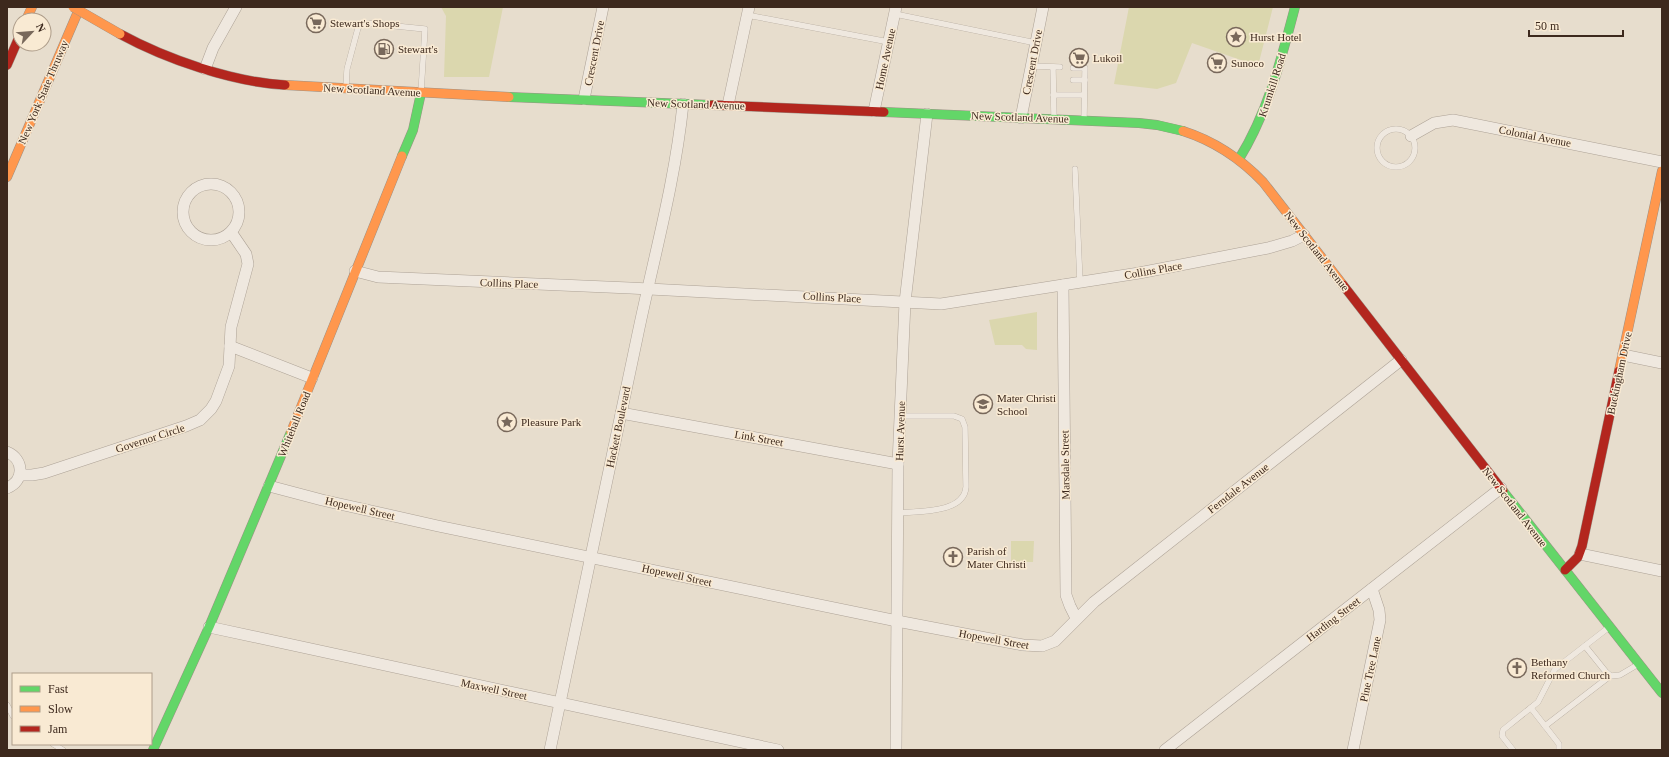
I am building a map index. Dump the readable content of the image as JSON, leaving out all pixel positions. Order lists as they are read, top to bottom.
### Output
{
  "streets": {
    "main road": [
      "Krumkill Road",
      "New Scotland Avenue",
      "New York State Thruway",
      "Buckingham Drive",
      "Whitehall Road"
    ],
    "street": [
      "Crescent Drive",
      "Home Avenue",
      "Colonial Avenue",
      "Collins Place",
      "Hackett Boulevard",
      "Hurst Avenue",
      "Governor Circle",
      "Link Street",
      "Marsdale Street",
      "Ferndale Avenue",
      "Hopewell Street",
      "Harding Street",
      "Pine Tree Lane",
      "Maxwell Street"
    ]
  },
  "crossings": [
    ["Crescent Drive", "New Scotland Avenue"],
    ["Home Avenue", "New Scotland Avenue"],
    ["Krumkill Road", "New Scotland Avenue"],
    ["New Scotland Avenue", "Collins Place"],
    ["New Scotland Avenue", "Whitehall Road"],
    ["New Scotland Avenue", "Hackett Boulevard"],
    ["New Scotland Avenue", "Hurst Avenue"],
    ["New Scotland Avenue", "Ferndale Avenue"],
    ["New Scotland Avenue", "Harding Street"],
    ["Collins Place", "Whitehall Road"],
    ["Collins Place", "Hackett Boulevard"],
    ["Collins Place", "Hurst Avenue"],
    ["Collins Place", "Marsdale Street"],
    ["Whitehall Road", "Hopewell Street"],
    ["Whitehall Road", "Maxwell Street"],
    ["Hackett Boulevard", "Link Street"],
    ["Hackett Boulevard", "Hopewell Street"],
    ["Hackett Boulevard", "Maxwell Street"],
    ["Hurst Avenue", "Link Street"],
    ["Hurst Avenue", "Hopewell Street"],
    ["Marsdale Street", "Ferndale Avenue"],
    ["Marsdale Street", "Hopewell Street"],
    ["Ferndale Avenue", "Hopewell Street"],
    ["Harding Street", "Pine Tree Lane"]
  ],
  "places": {
    "supermarket": ["Stewart's Shops", "Lukoil", "Sunoco"],
    "place": ["Hurst Hotel", "Pleasure Park"],
    "fuel station": ["Stewart's"],
    "school or university": ["Mater Christi School"],
    "church": ["Parish of Mater Christi", "Bethany Reformed Church"]
  },
  "legend": ["Fast", "Slow", "Jam"],
  "scale_bar": "50 m",
  "north": "top right"
}
